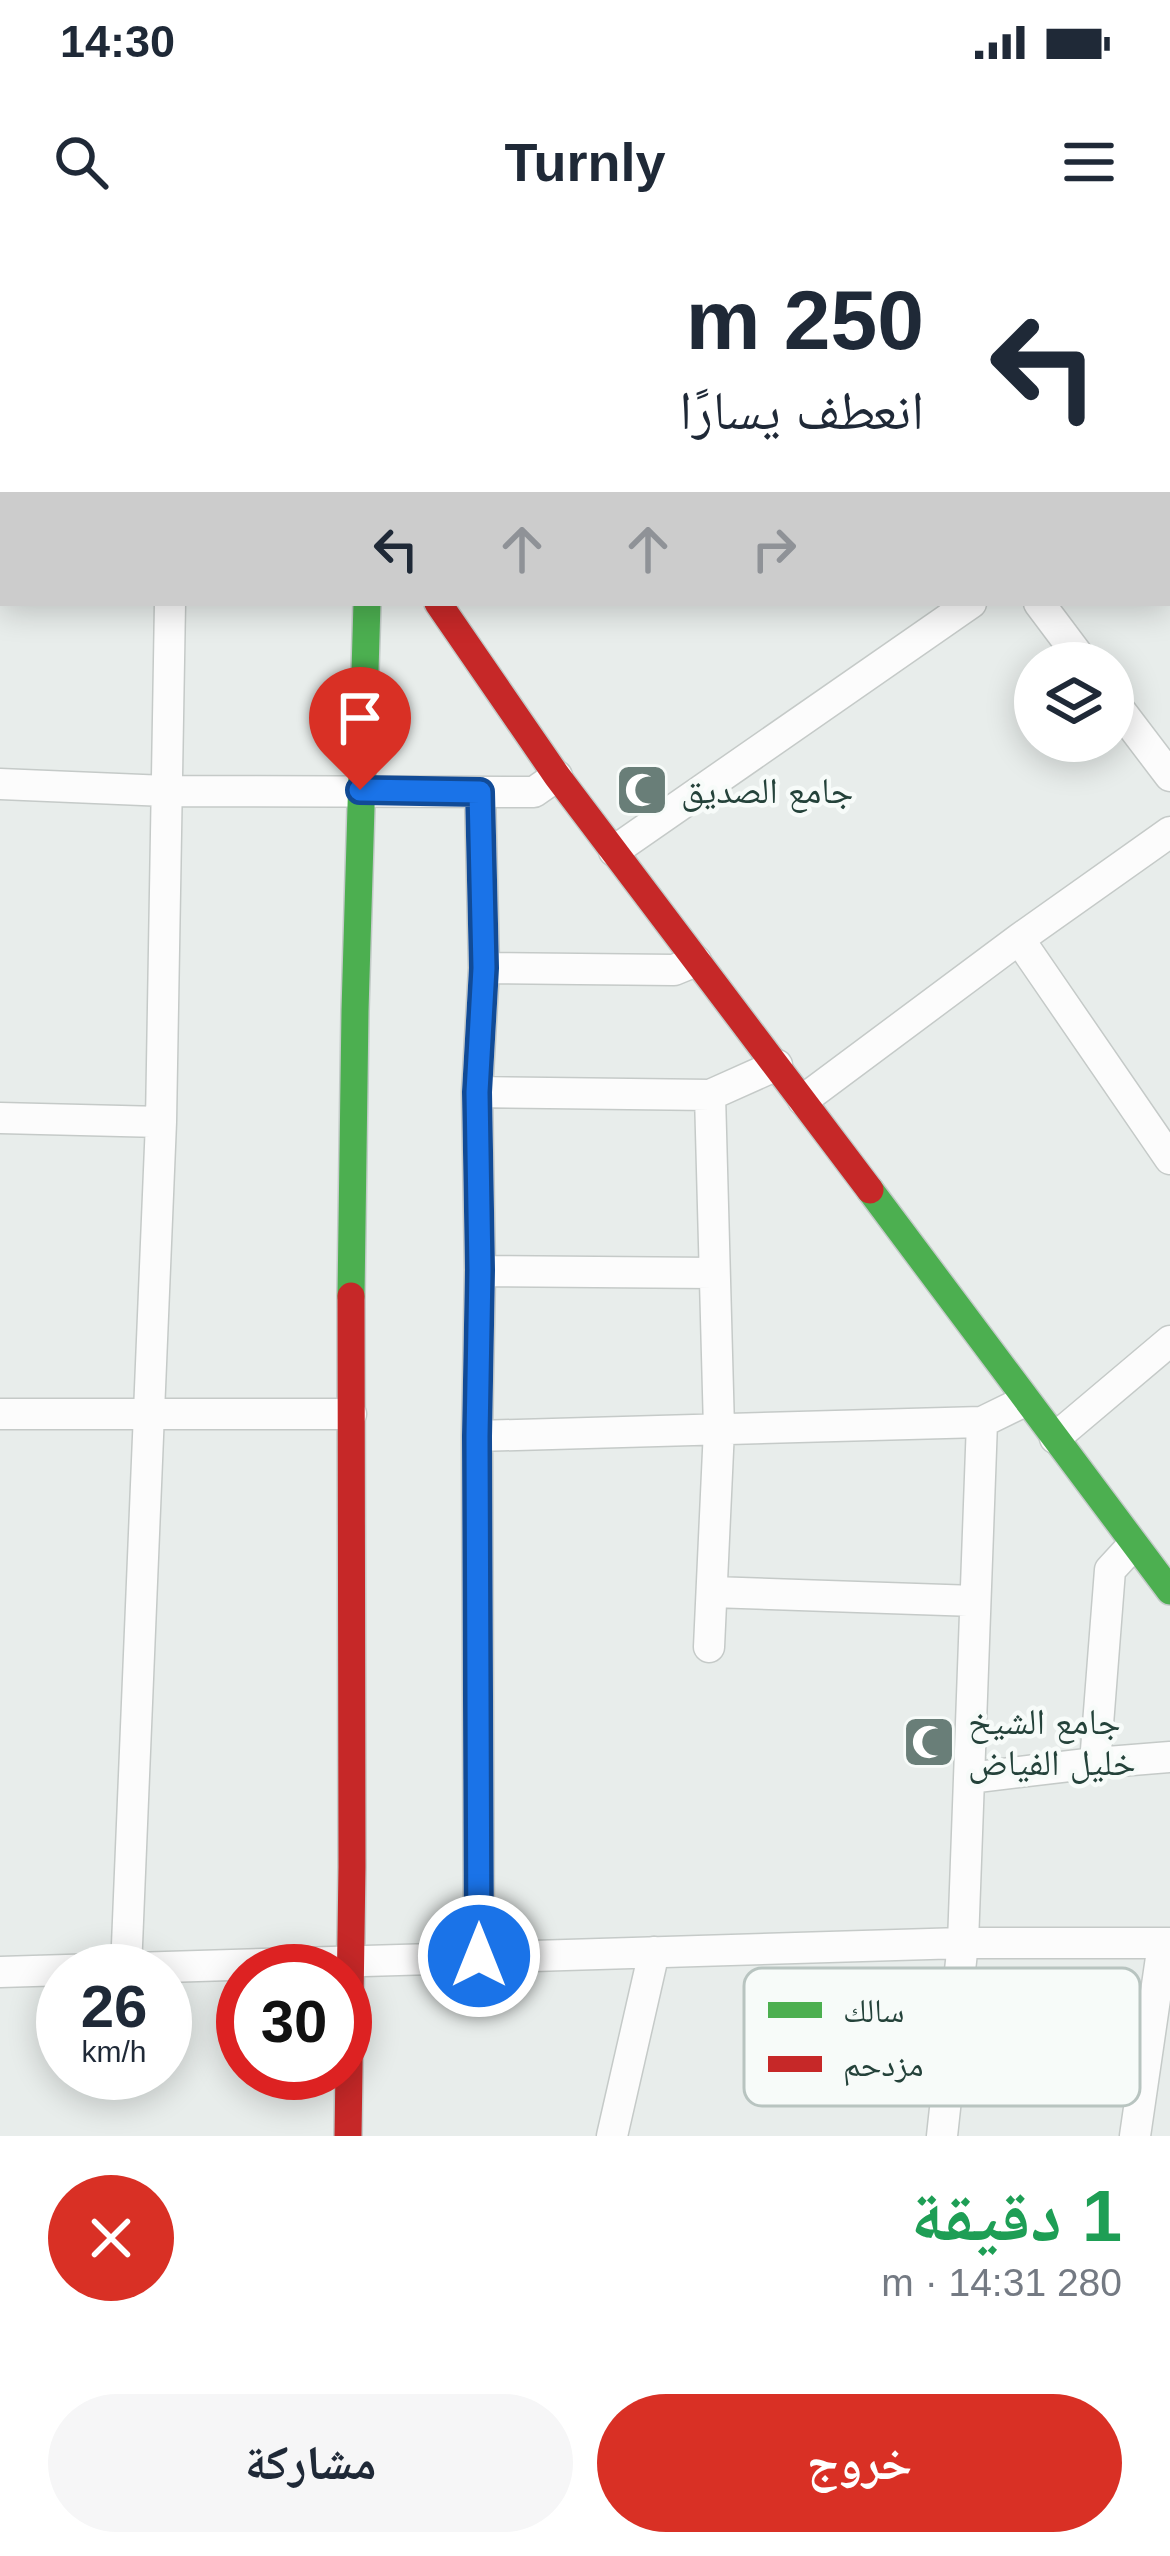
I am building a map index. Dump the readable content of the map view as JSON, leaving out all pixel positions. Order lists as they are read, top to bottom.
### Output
{
  "places": {
    "mosque": ["جامع الصديق", "جامع الشيخ خليل الفياض"]
  },
  "legend": ["سالك", "مزدحم"],
  "page": {
    "status": "14:30",
    "header": "Turnly",
    "turn": ["250 m", "انعطف يسارًا"],
    "speed": "26 km/h",
    "limit": "30",
    "heading": ["1 دقيقة", "280 m · 14:31"],
    "buttons": ["خروج", "مشاركة"]
  }
}
